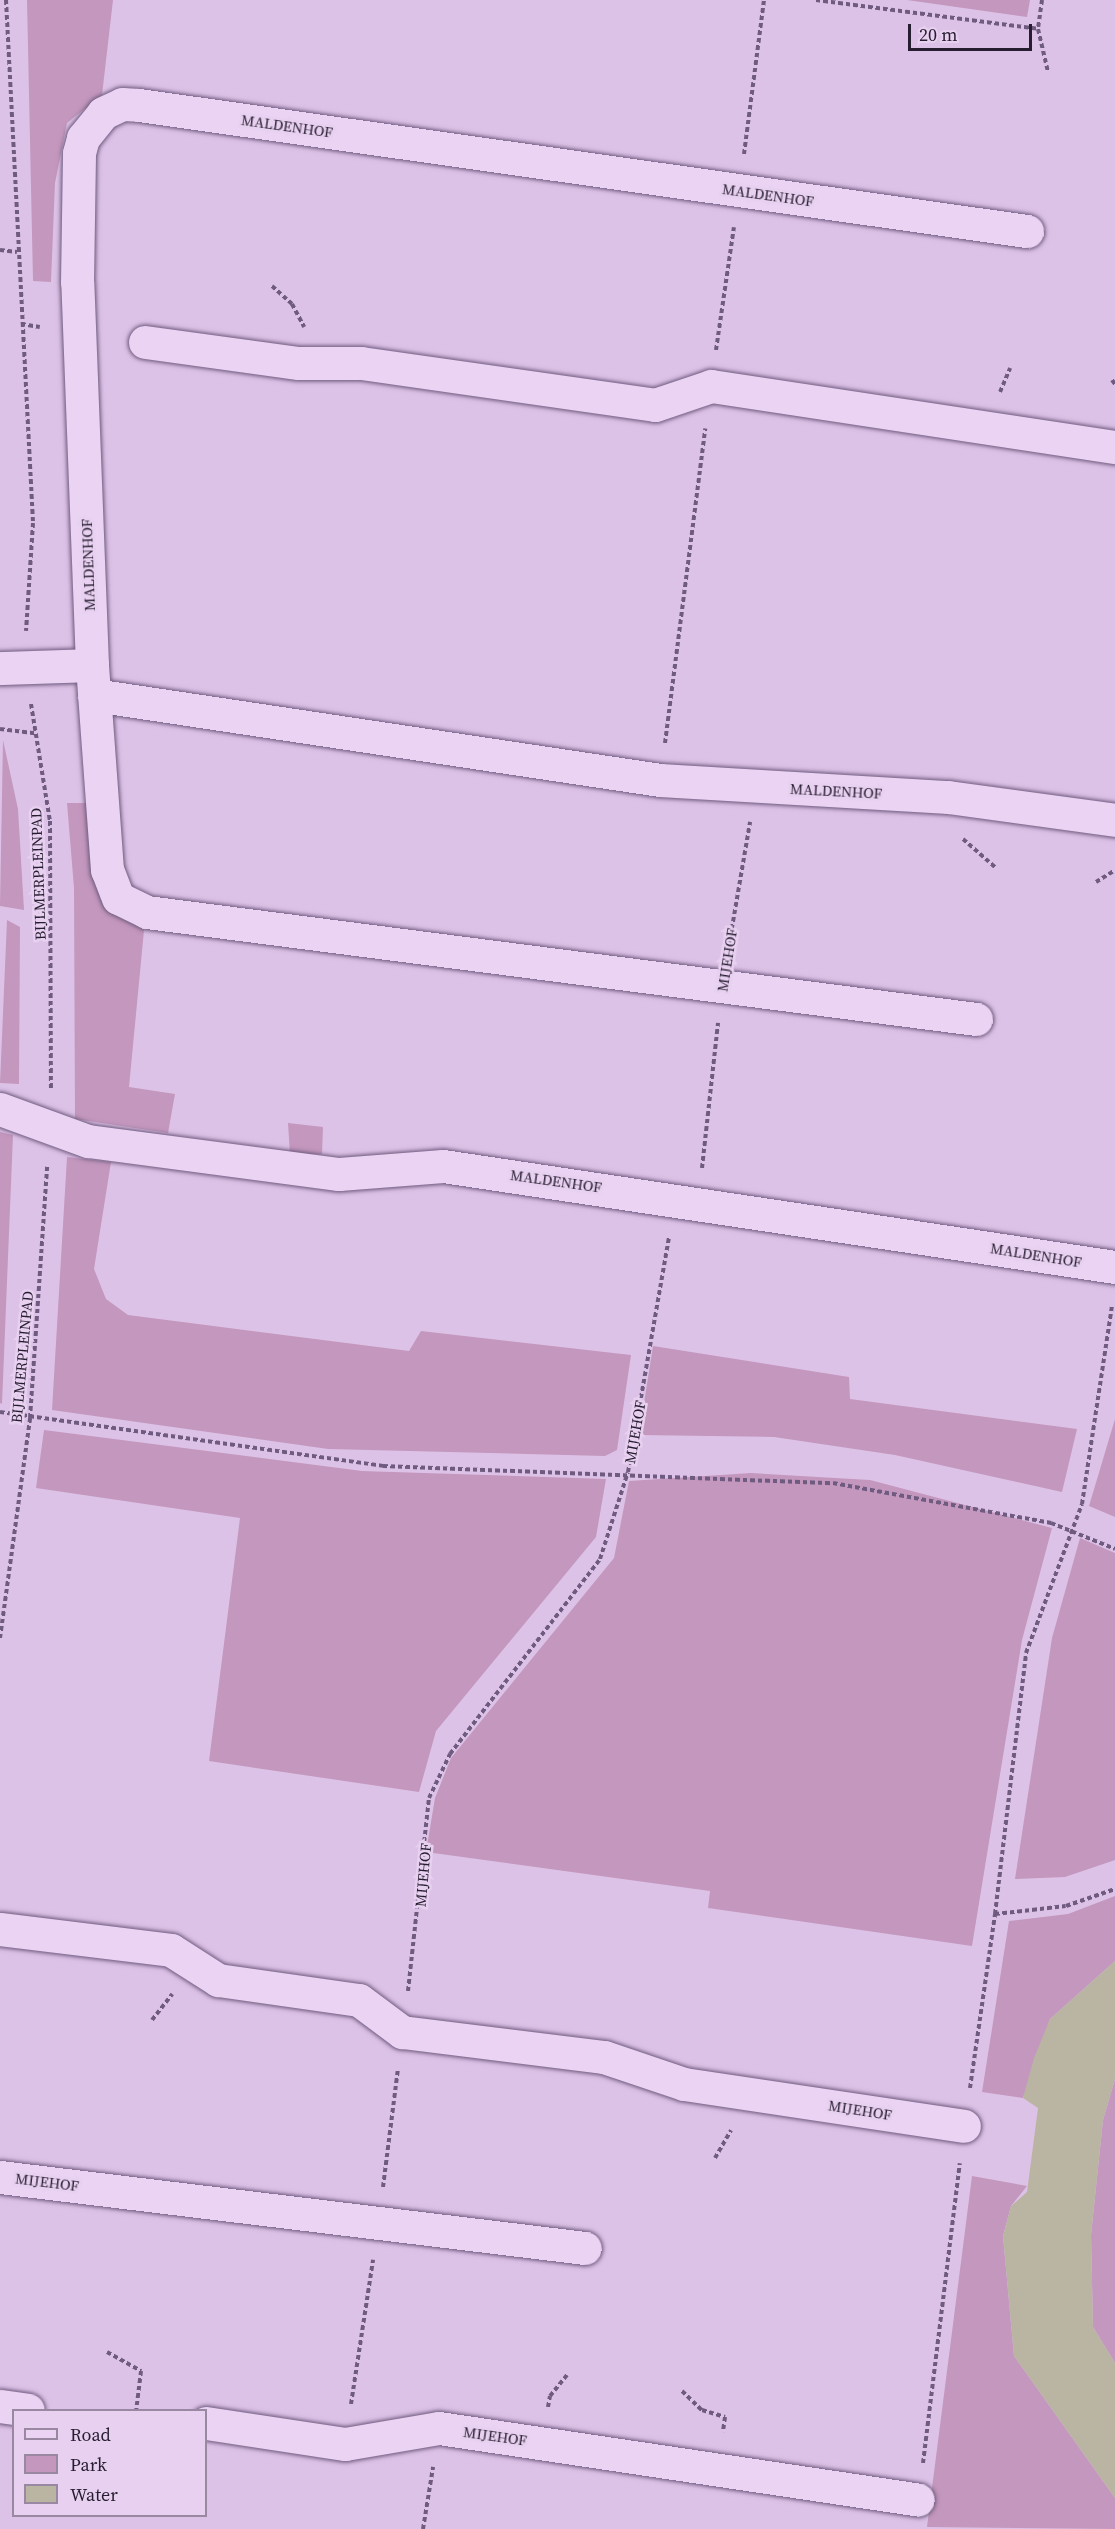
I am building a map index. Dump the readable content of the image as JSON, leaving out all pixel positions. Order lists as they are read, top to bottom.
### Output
{
  "streets": {
    "street": ["MALDENHOF", "MIJEHOF"],
    "path": ["BIJLMERPLEINPAD"]
  },
  "crossings": [
    ["MALDENHOF", "BIJLMERPLEINPAD"],
    ["MALDENHOF", "MIJEHOF"]
  ],
  "legend": ["Road", "Park", "Water"],
  "scale_bar": "20 m"
}
